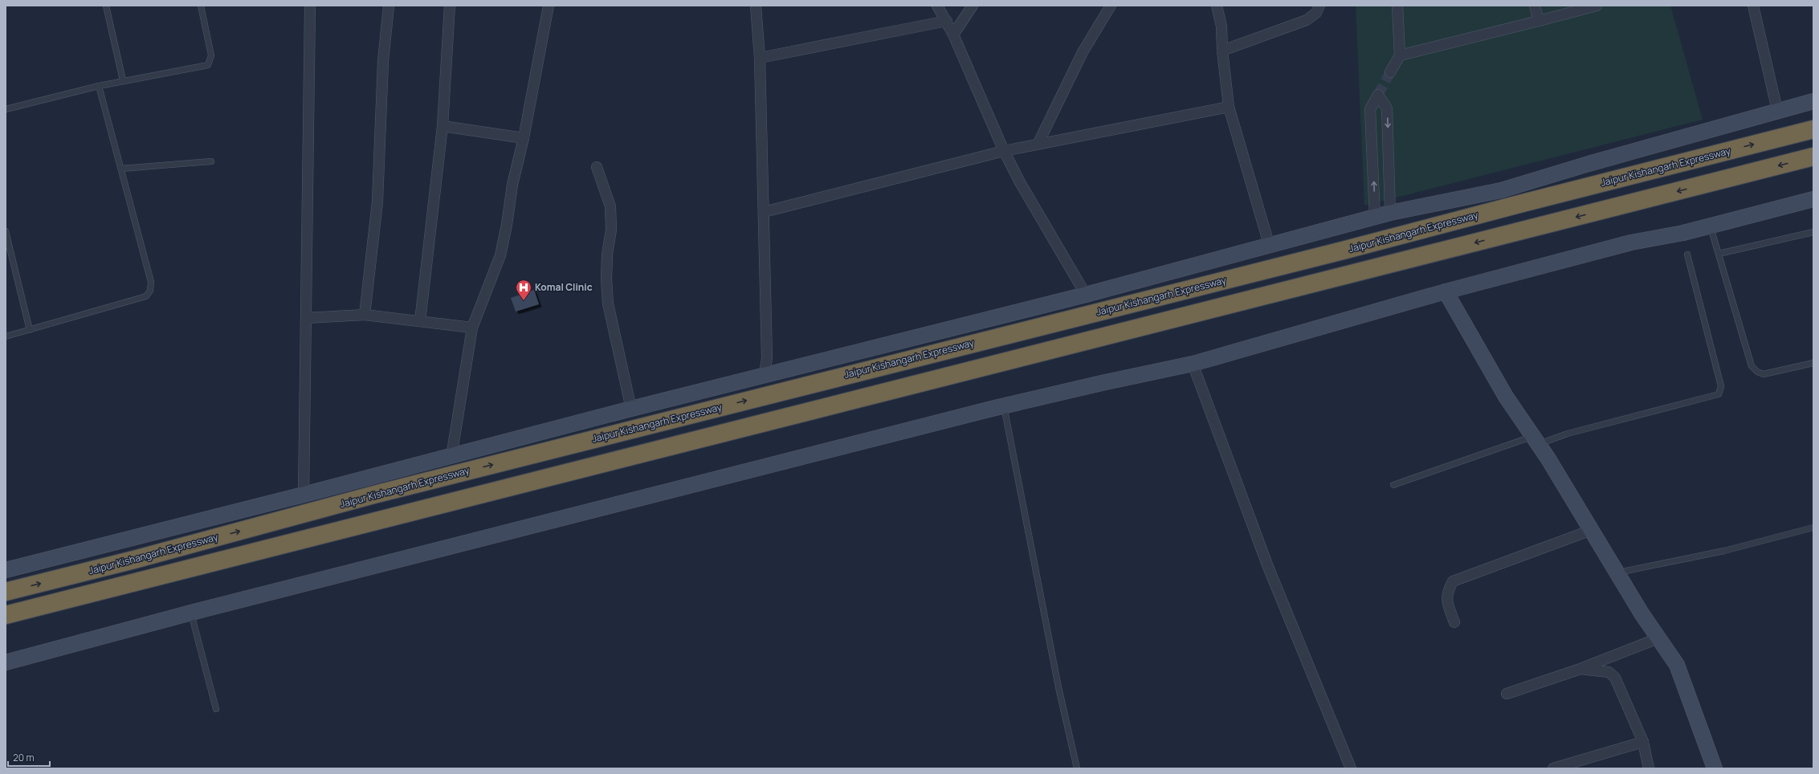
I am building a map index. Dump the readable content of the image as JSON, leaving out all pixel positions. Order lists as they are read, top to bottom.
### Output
{
  "streets": {
    "highway": ["Jaipur Kishangarh Expressway"]
  },
  "places": {
    "hospital": ["Komal Clinic"]
  },
  "scale_bar": "20 m"
}
